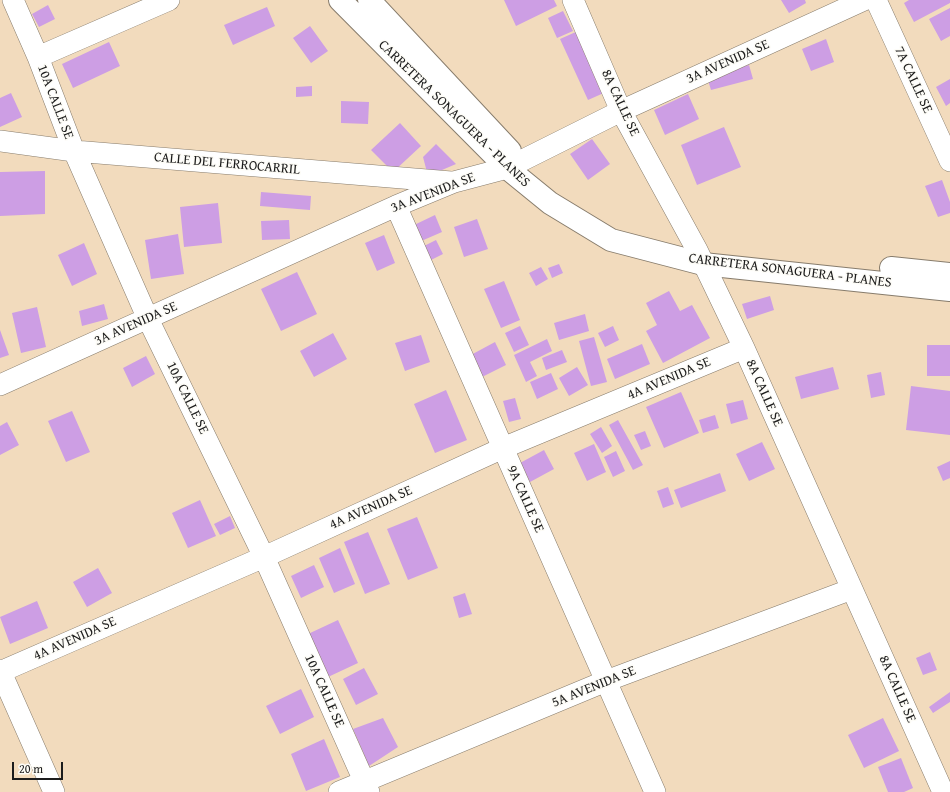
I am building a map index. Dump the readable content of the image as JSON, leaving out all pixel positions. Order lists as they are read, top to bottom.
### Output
{
  "streets": {
    "main road": ["CARRETERA SONAGUERA - PLANES"],
    "street": [
      "3A AVENIDA SE",
      "7A CALLE SE",
      "10A CALLE SE",
      "8A CALLE SE",
      "CALLE DEL FERROCARRIL",
      "4A AVENIDA SE",
      "9A CALLE SE",
      "5A AVENIDA SE"
    ]
  },
  "crossings": [
    ["3A AVENIDA SE", "10A CALLE SE"],
    ["3A AVENIDA SE", "8A CALLE SE"],
    ["3A AVENIDA SE", "CARRETERA SONAGUERA - PLANES"],
    ["3A AVENIDA SE", "CALLE DEL FERROCARRIL"],
    ["3A AVENIDA SE", "9A CALLE SE"],
    ["10A CALLE SE", "CALLE DEL FERROCARRIL"],
    ["10A CALLE SE", "4A AVENIDA SE"],
    ["10A CALLE SE", "5A AVENIDA SE"],
    ["8A CALLE SE", "CARRETERA SONAGUERA - PLANES"],
    ["8A CALLE SE", "4A AVENIDA SE"],
    ["8A CALLE SE", "5A AVENIDA SE"],
    ["4A AVENIDA SE", "9A CALLE SE"],
    ["9A CALLE SE", "5A AVENIDA SE"]
  ],
  "scale_bar": "20 m"
}
